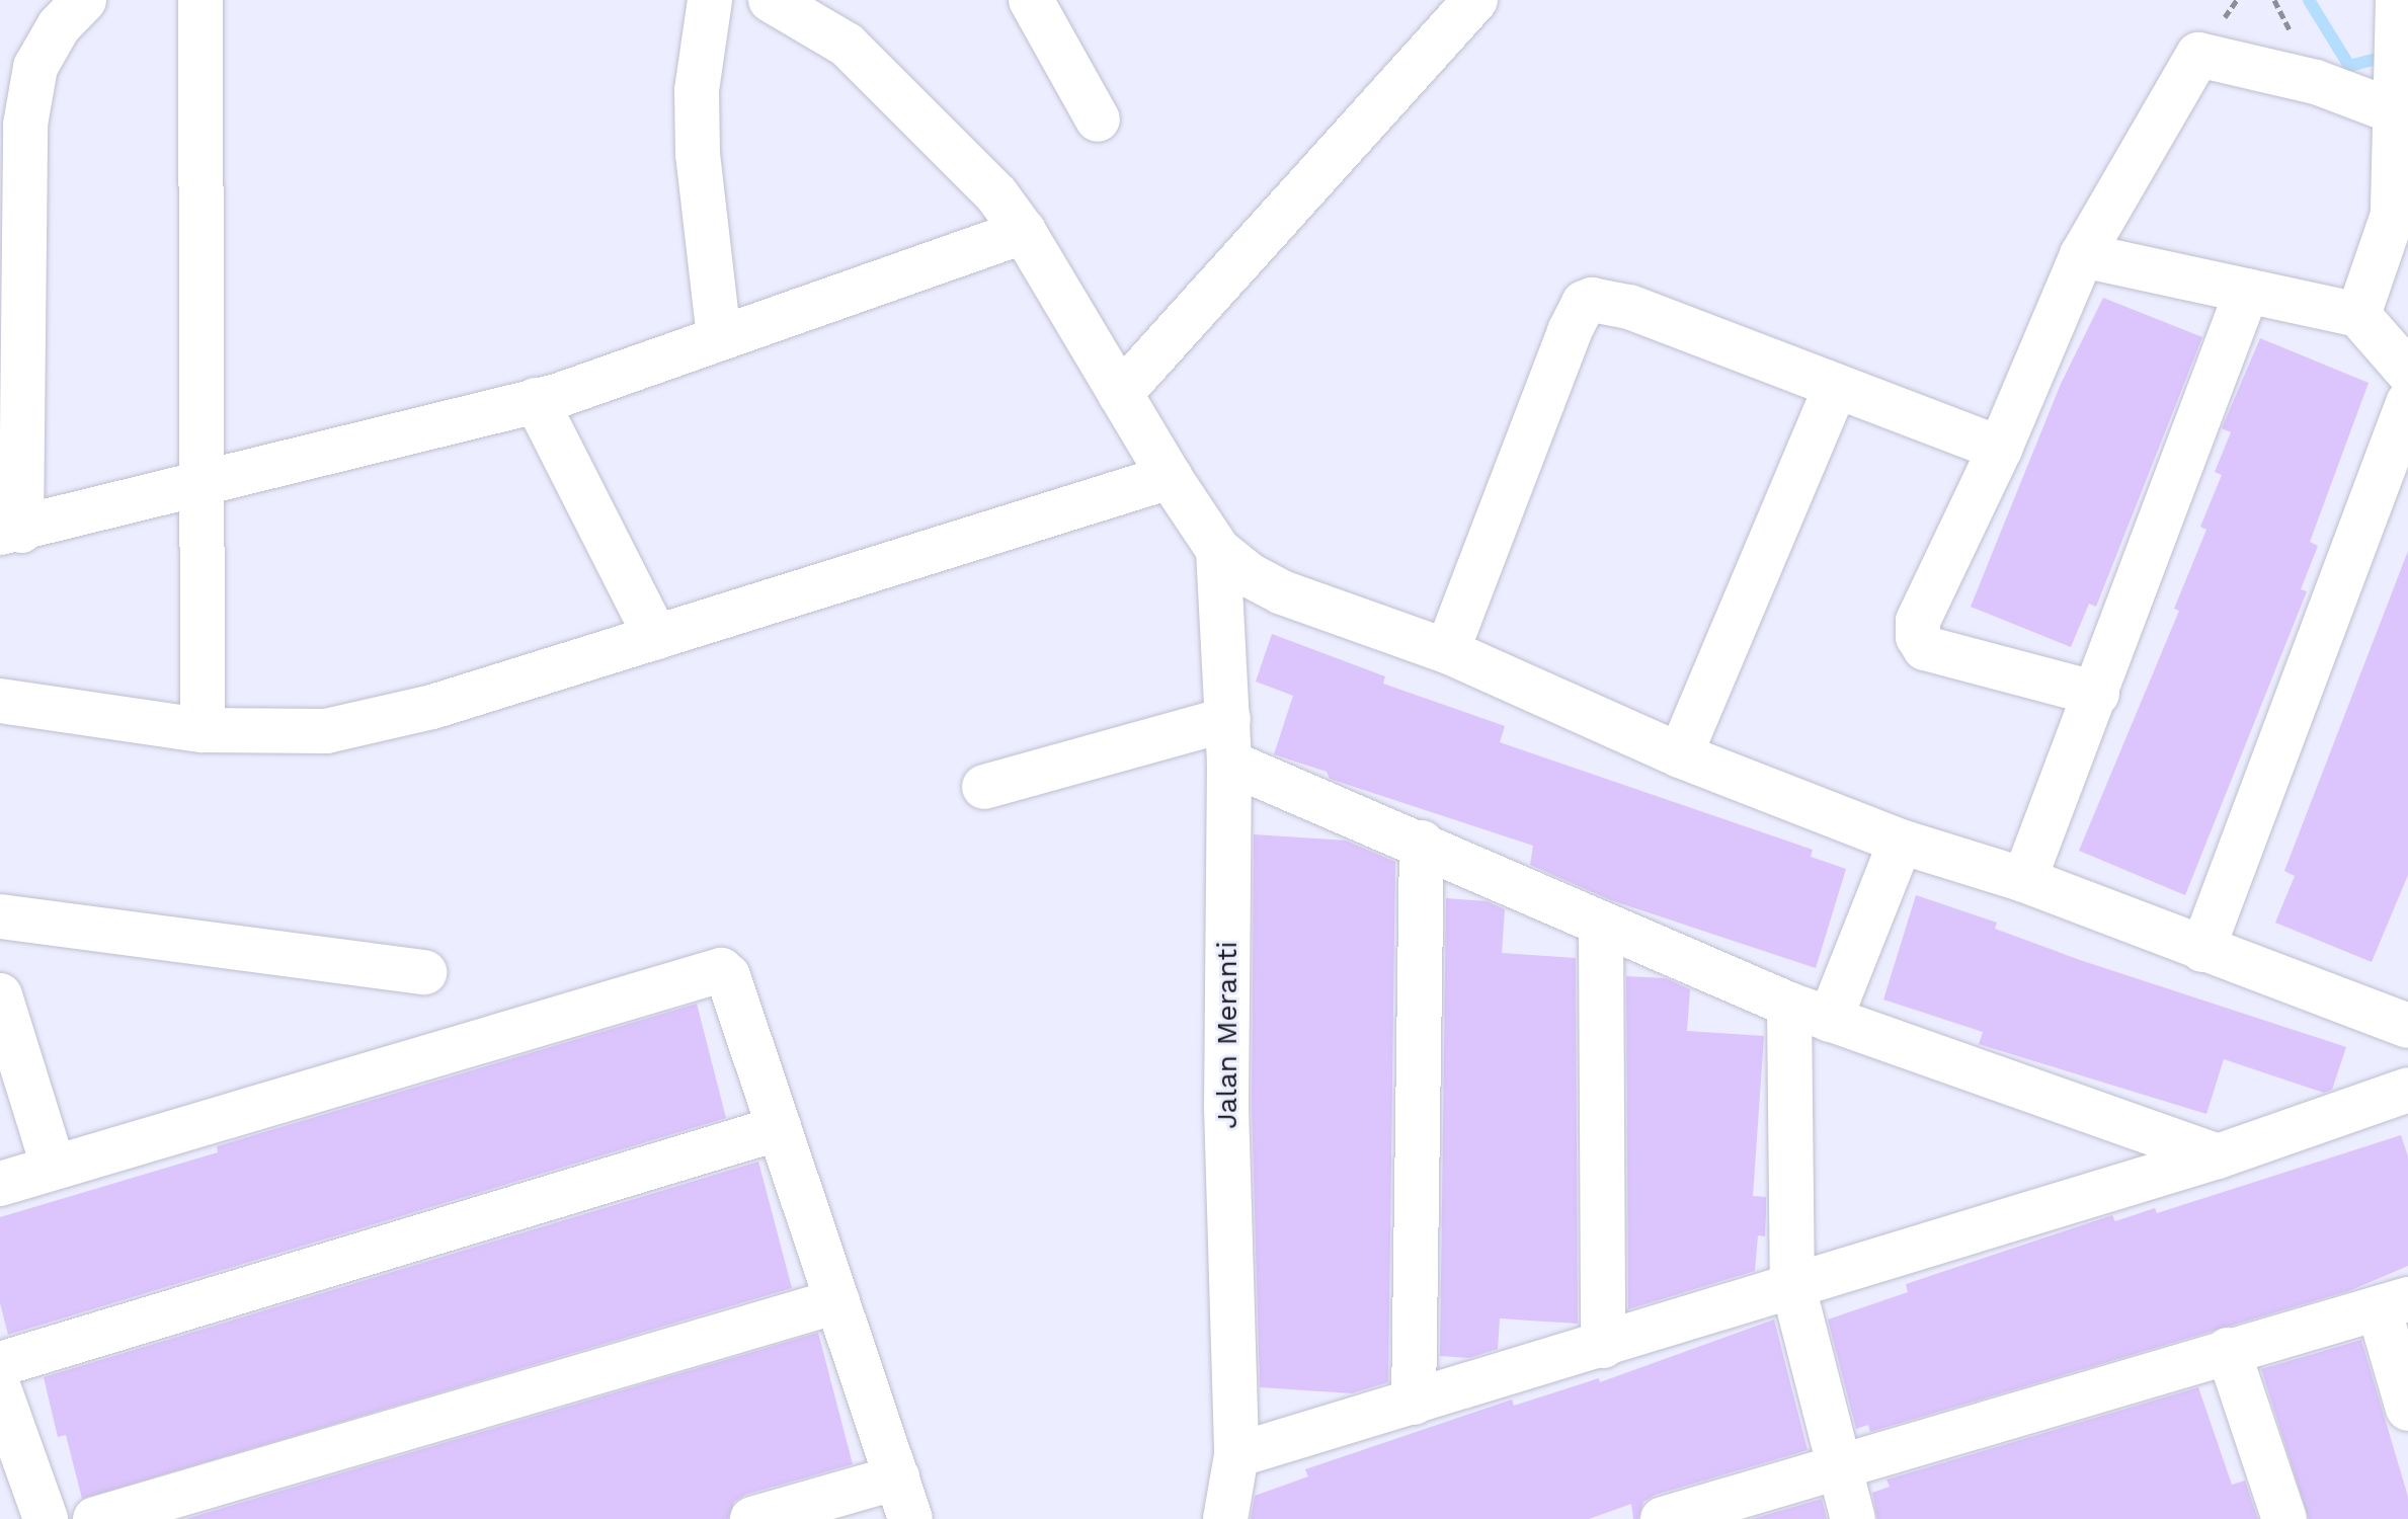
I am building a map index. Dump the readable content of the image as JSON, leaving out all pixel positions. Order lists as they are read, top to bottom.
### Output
{
  "streets": {
    "street": ["Jalan Meranti"]
  }
}
